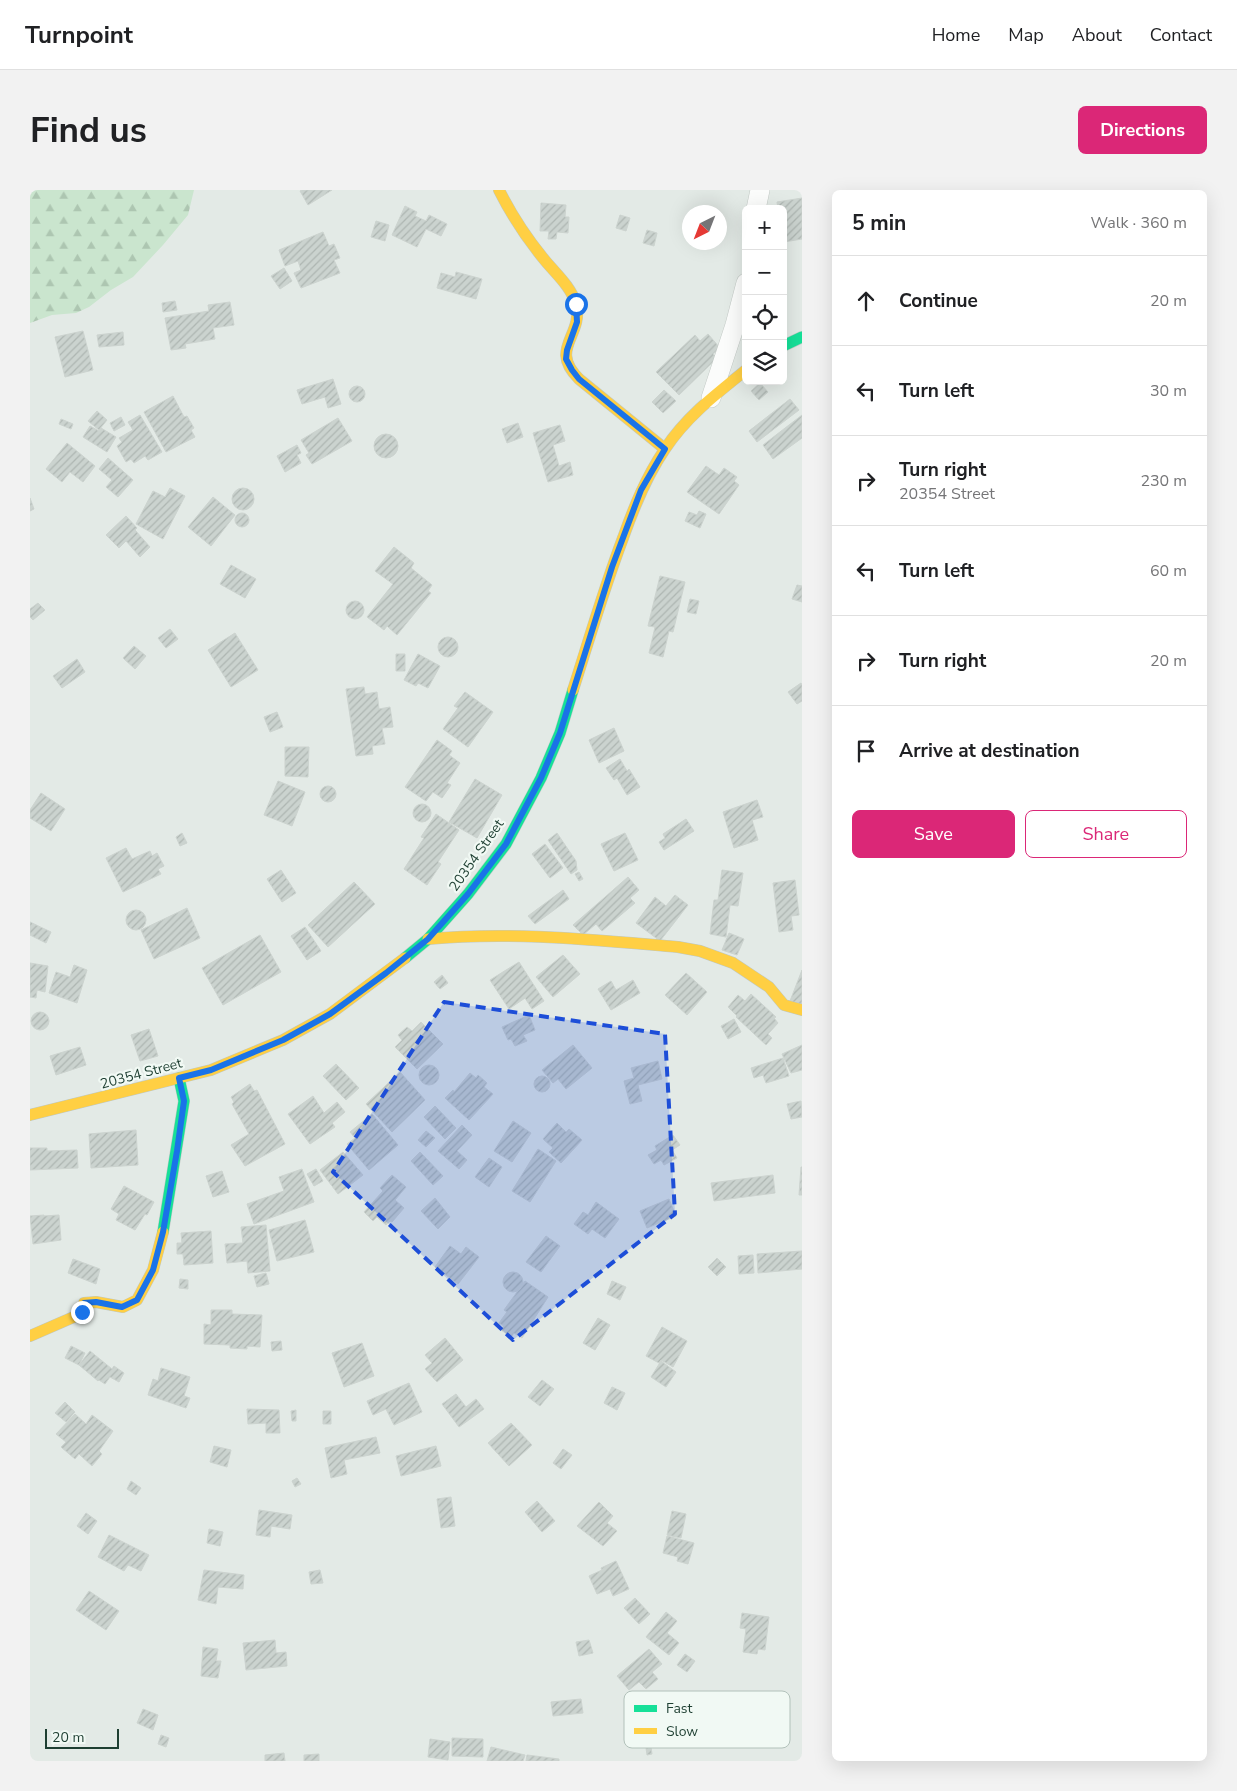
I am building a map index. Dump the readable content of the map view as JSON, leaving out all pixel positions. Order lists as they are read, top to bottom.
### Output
{
  "streets": {
    "street": ["20354 Street"]
  },
  "legend": ["Fast", "Slow"],
  "scale_bar": "20 m",
  "north": "bottom left",
  "page": {
    "header": "Turnpoint",
    "nav": [
      "Home",
      "Map",
      "About",
      "Contact"
    ],
    "buttons": [
      "Directions",
      ["Save", "Share"]
    ],
    "title": "Find us",
    "heading": ["5 min", "Walk · 360 m"],
    "map_buttons": ["+", "−"],
    "list": [
      ["Continue", "20 m"],
      ["Turn left", "30 m"],
      ["Turn right", "20354 Street", "230 m"],
      ["Turn left", "60 m"],
      ["Turn right", "20 m"],
      "Arrive at destination"
    ],
    "scale": "20 m"
  }
}
